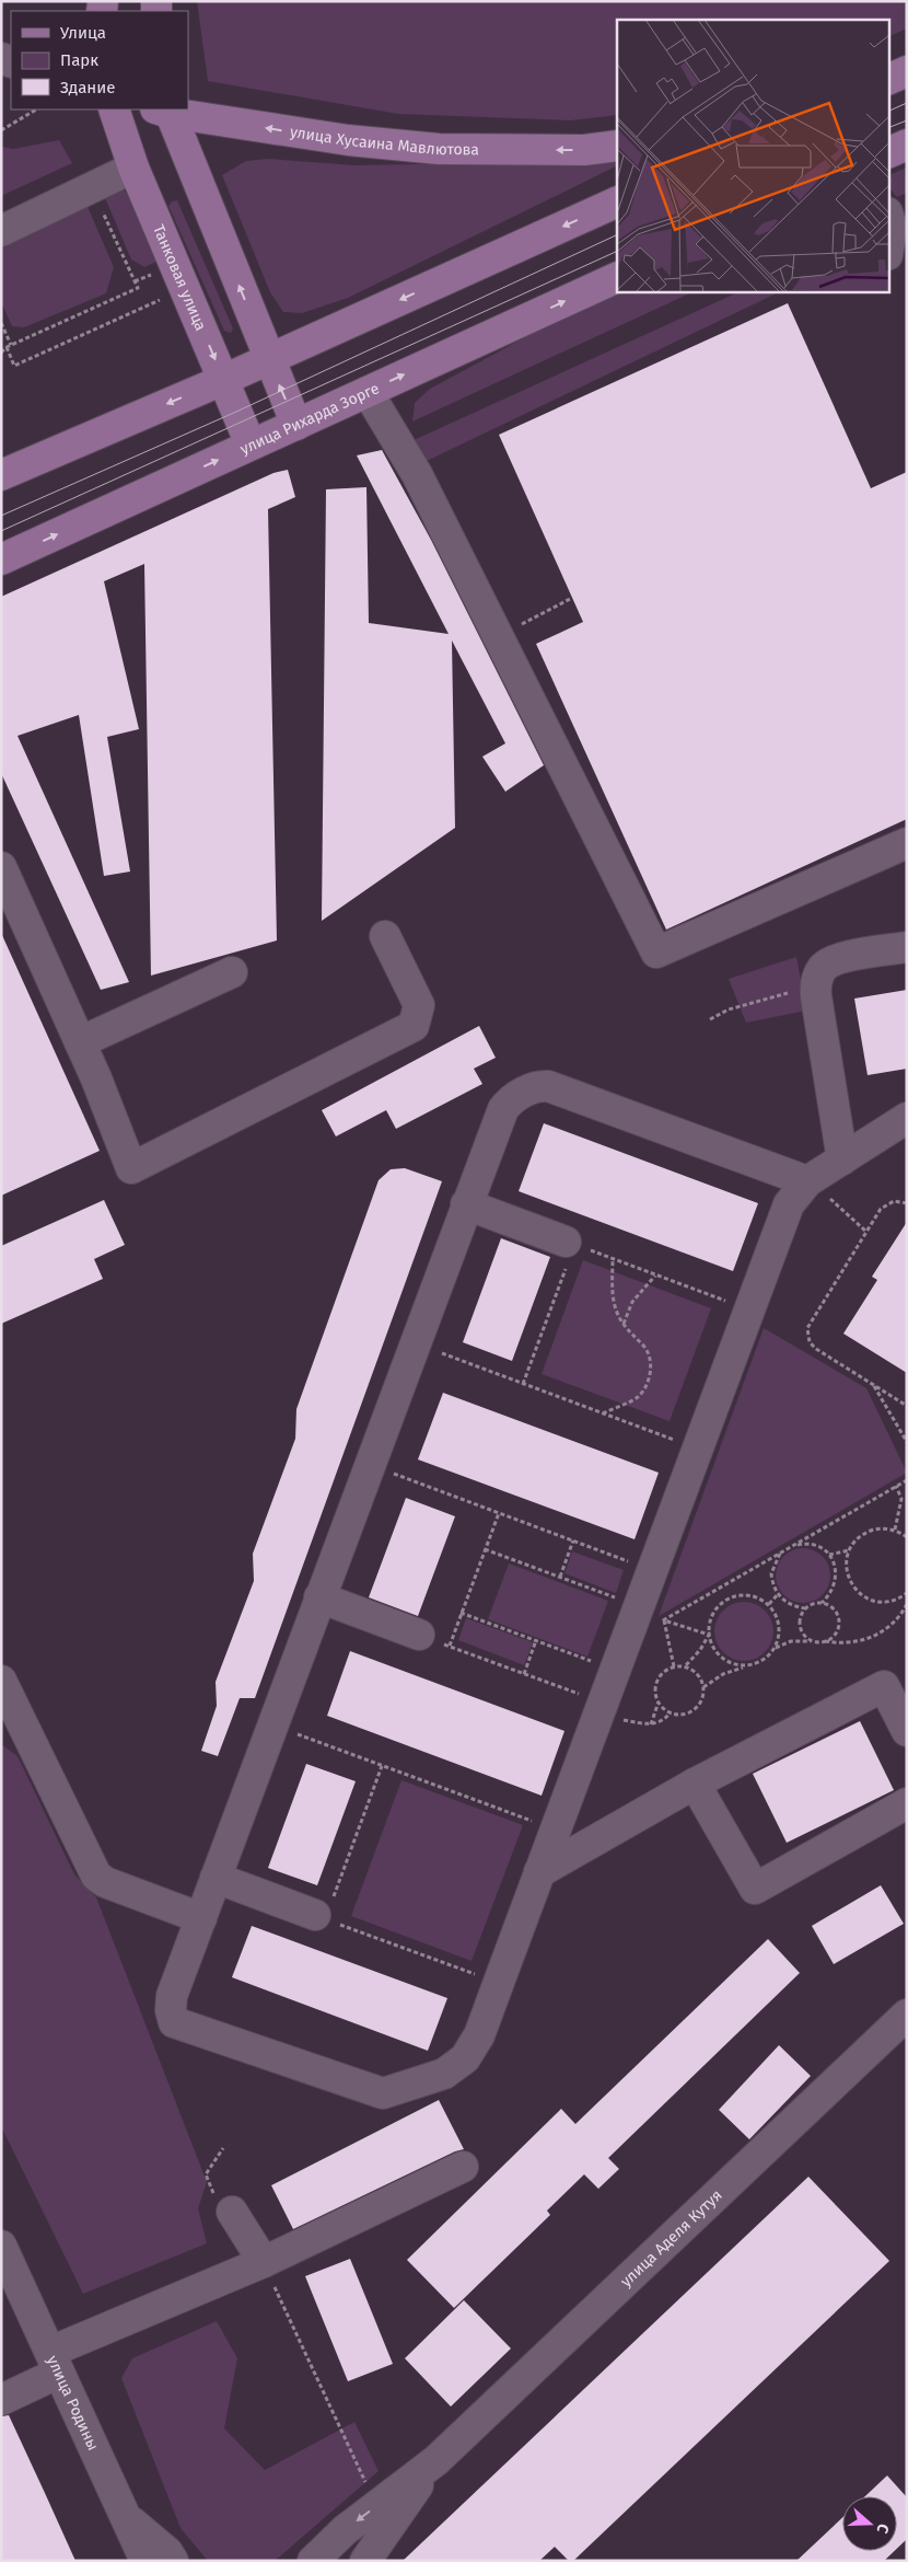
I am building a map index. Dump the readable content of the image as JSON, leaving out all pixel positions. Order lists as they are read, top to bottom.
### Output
{
  "streets": {
    "main road": ["улица Хусаина Мавлютова", "Танковая улица", "улица Рихарда Зорге"],
    "street": ["улица Аделя Кутуя", "улица Родины"]
  },
  "crossings": [
    ["Танковая улица", "улица Рихарда Зорге"]
  ],
  "one_way": ["улица Хусаина Мавлютова"],
  "legend": ["Улица", "Парк", "Здание"],
  "north": "right"
}
